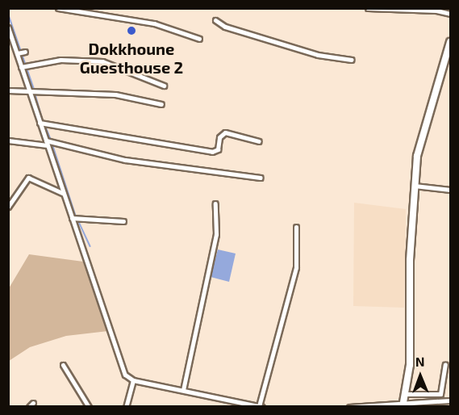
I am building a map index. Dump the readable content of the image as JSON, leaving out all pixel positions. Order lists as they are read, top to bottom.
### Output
{
  "places": ["Dokkhoune Guesthouse 2"],
  "north": "top"
}
